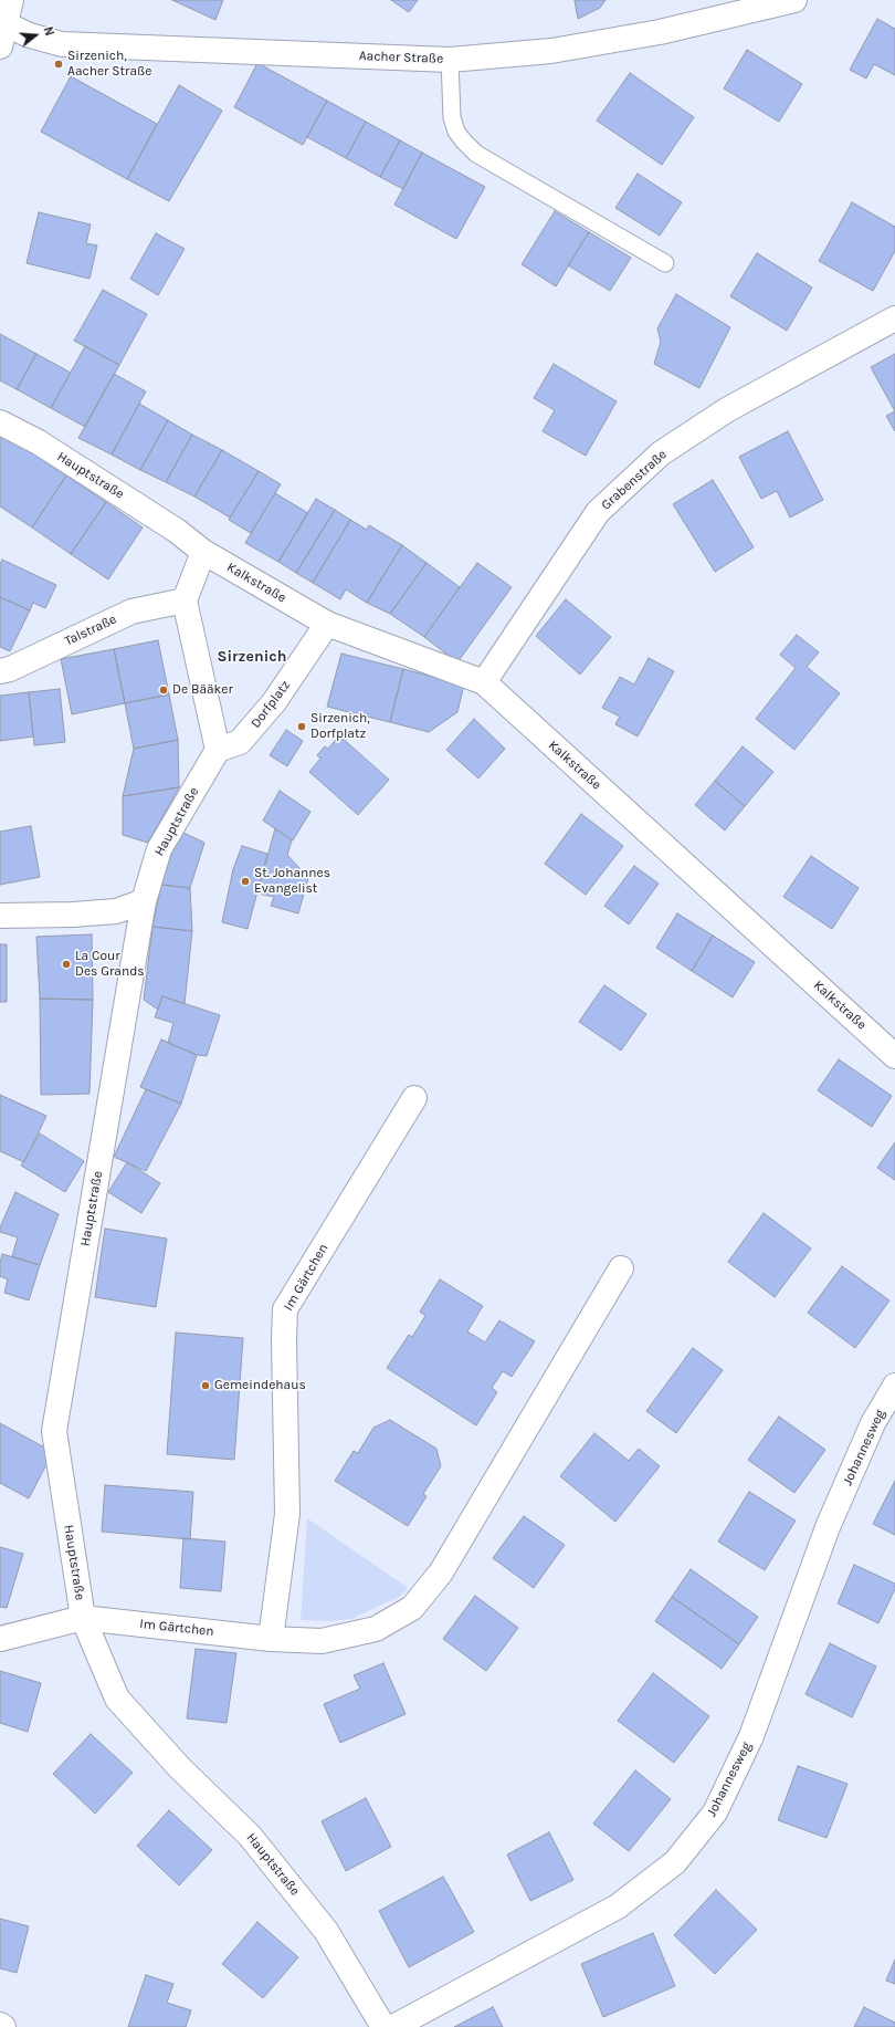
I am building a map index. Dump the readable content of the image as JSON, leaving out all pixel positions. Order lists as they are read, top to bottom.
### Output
{
  "streets": {
    "street": [
      "Aacher Straße",
      "Hauptstraße",
      "Grabenstraße",
      "Kalkstraße",
      "Talstraße",
      "Dorfplatz",
      "Im Gärtchen",
      "Johannesweg"
    ]
  },
  "crossings": [
    ["Hauptstraße", "Kalkstraße"],
    ["Hauptstraße", "Dorfplatz"],
    ["Hauptstraße", "Im Gärtchen"],
    ["Grabenstraße", "Kalkstraße"],
    ["Kalkstraße", "Dorfplatz"]
  ],
  "districts": ["Sirzenich"],
  "places": [
    "Sirzenich, Aacher Straße",
    "De Bääker",
    "Sirzenich, Dorfplatz",
    "St. Johannes Evangelist",
    "La Cour Des Grands",
    "Gemeindehaus"
  ],
  "north": "right"
}
